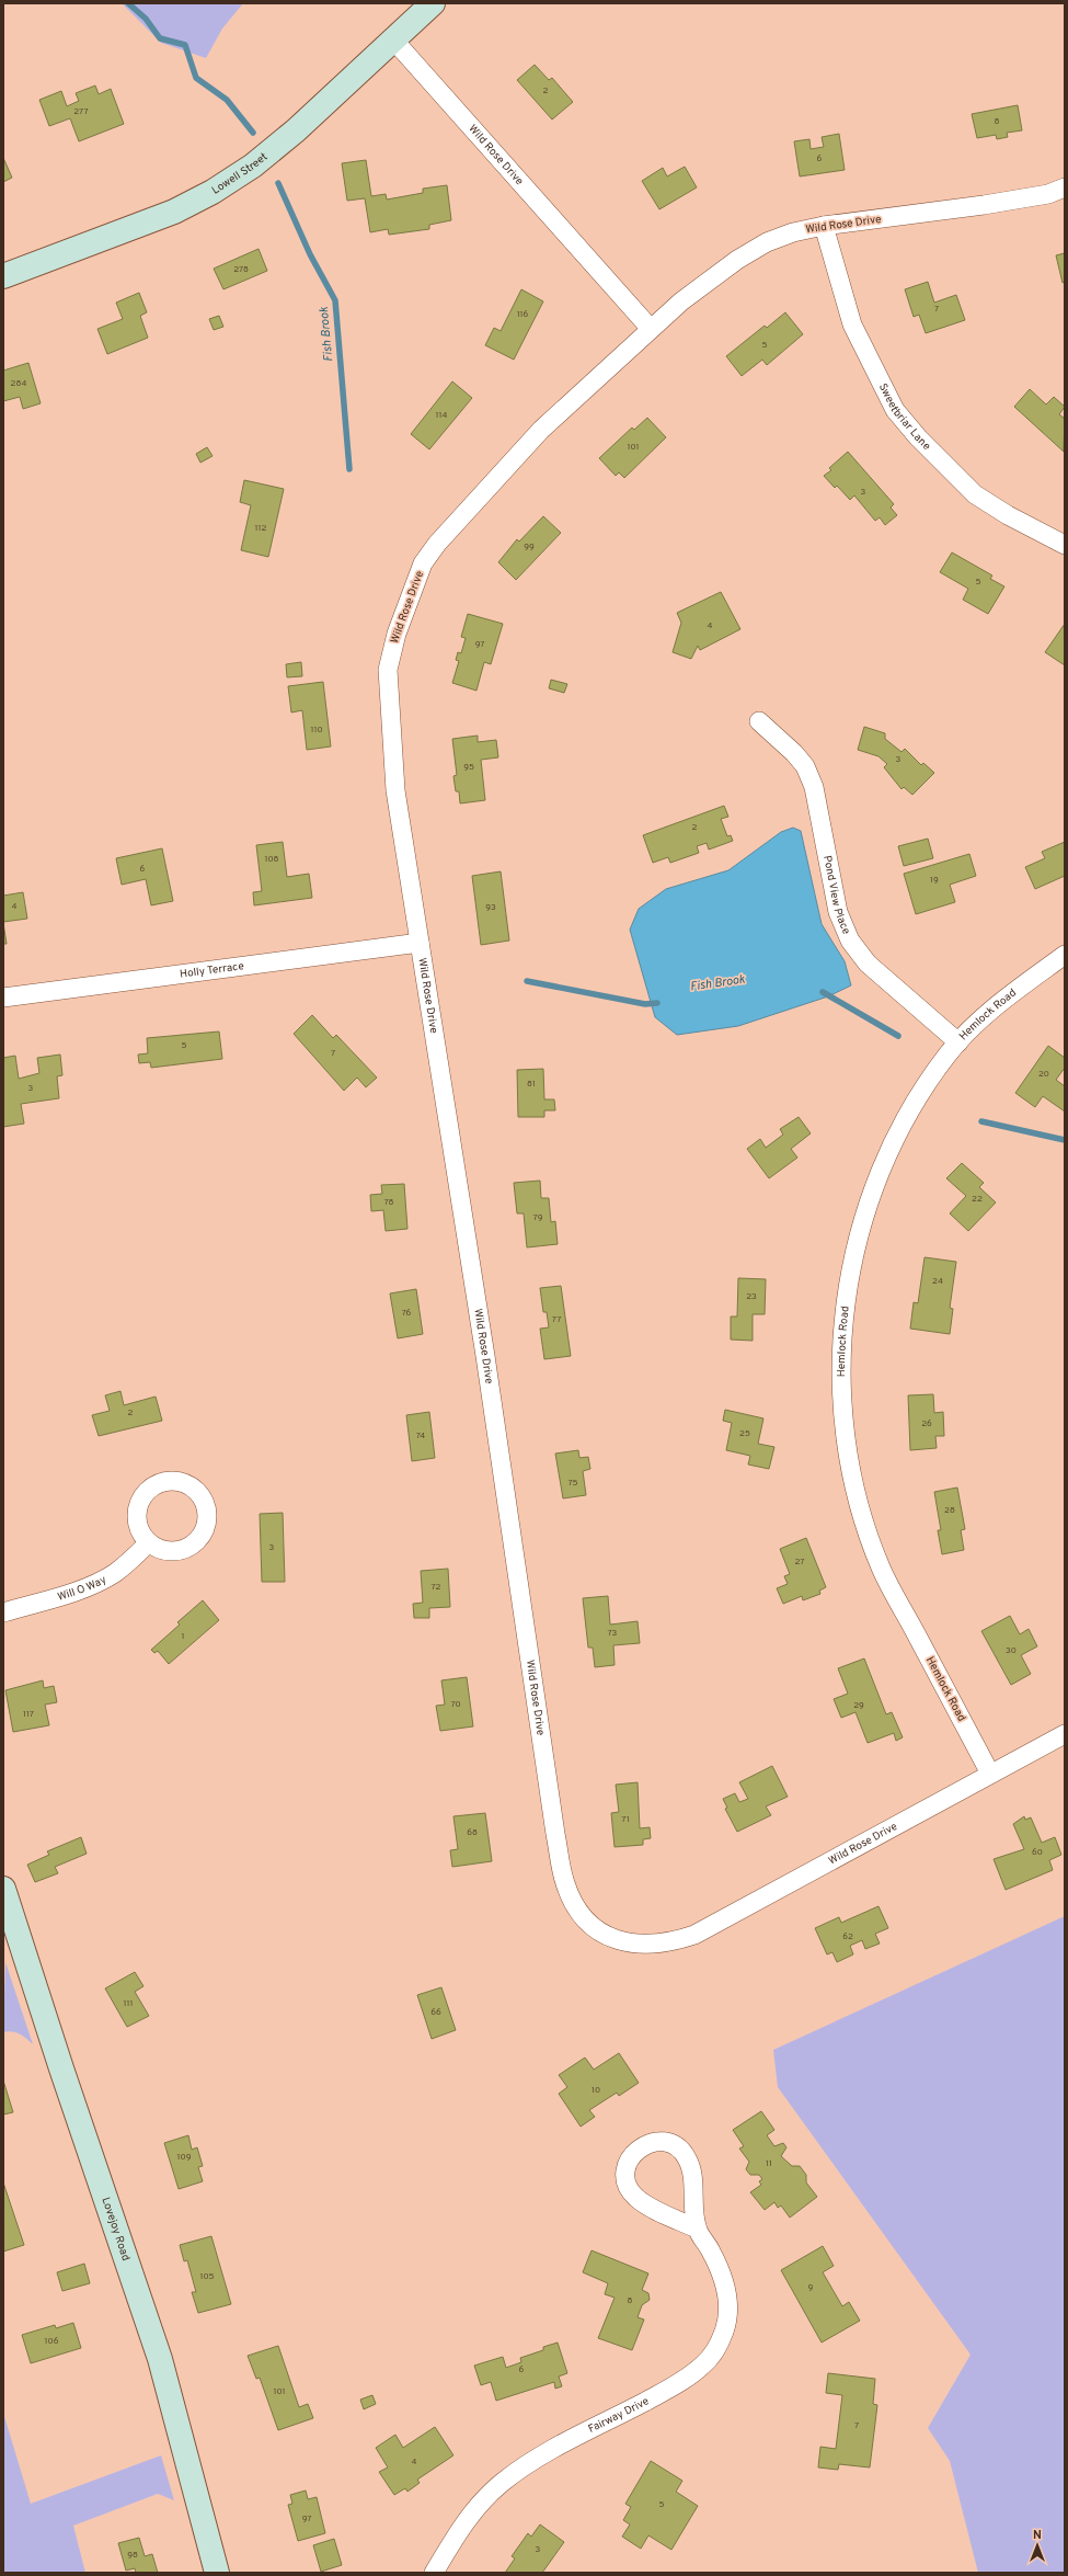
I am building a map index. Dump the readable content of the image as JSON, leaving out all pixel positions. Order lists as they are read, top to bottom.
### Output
{
  "streets": {
    "main road": ["Lowell Street", "Lovejoy Road"],
    "street": [
      "Wild Rose Drive",
      "Sweetbriar Lane",
      "Pond View Place",
      "Holly Terrace",
      "Hemlock Road",
      "Will O Way",
      "Fairway Drive"
    ]
  },
  "crossings": [
    ["Wild Rose Drive", "Lowell Street"],
    ["Wild Rose Drive", "Sweetbriar Lane"],
    ["Wild Rose Drive", "Holly Terrace"],
    ["Wild Rose Drive", "Hemlock Road"],
    ["Pond View Place", "Hemlock Road"]
  ],
  "water": ["Fish Brook"],
  "house_numbers": [
    "2",
    "277",
    "8",
    "6",
    "278",
    "7",
    "116",
    "5",
    "284",
    "114",
    "101",
    "3",
    "112",
    "99",
    "5",
    "4",
    "97",
    "110",
    "3",
    "95",
    "2",
    "108",
    "6",
    "19",
    "4",
    "93",
    "5",
    "7",
    "20",
    "81",
    "3",
    "22",
    "78",
    "79",
    "24",
    "23",
    "76",
    "77",
    "2",
    "26",
    "25",
    "74",
    "75",
    "28",
    "3",
    "27",
    "72",
    "73",
    "1",
    "30",
    "70",
    "29",
    "117",
    "71",
    "68",
    "60",
    "62",
    "111",
    "66",
    "10",
    "109",
    "11",
    "105",
    "9",
    "8",
    "106",
    "6",
    "101",
    "7",
    "4",
    "5",
    "97",
    "3",
    "98"
  ],
  "north": "top"
}
